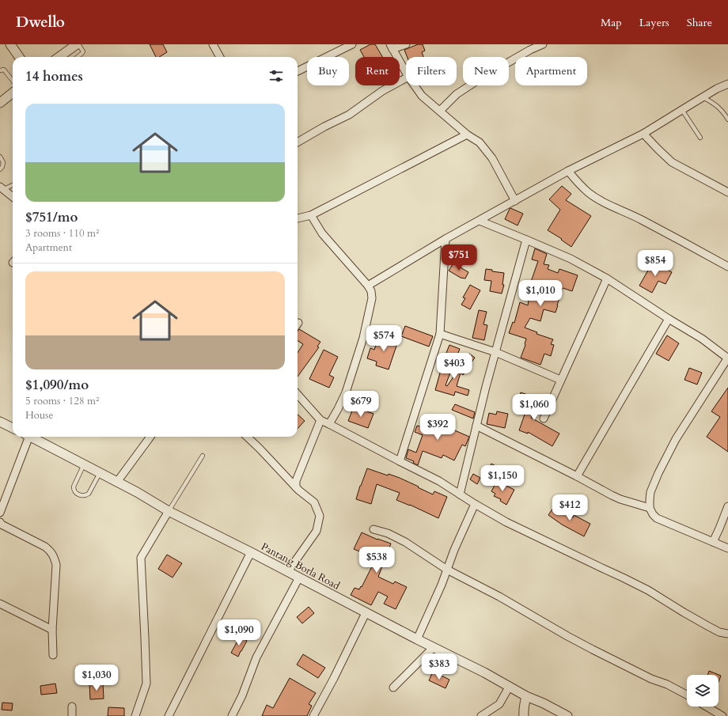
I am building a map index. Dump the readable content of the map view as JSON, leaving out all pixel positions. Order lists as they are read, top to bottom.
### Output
{
  "streets": {
    "street": ["Pantang Borla Road"]
  },
  "page": {
    "header": "Dwello",
    "nav": ["Map", "Layers", "Share"],
    "chip": [
      "Buy",
      "Rent",
      "Filters",
      "New",
      "Apartment"
    ],
    "heading": "14 homes",
    "list": [
      {
        "name": "$751/mo",
        "note": "3 rooms · 110 m² · Apartment"
      },
      {
        "name": "$1,090/mo",
        "note": "5 rooms · 128 m² · House"
      }
    ],
    "price": [
      "$751",
      "$854",
      "$1,010",
      "$574",
      "$403",
      "$679",
      "$1,060",
      "$392",
      "$1,150",
      "$412",
      "$538",
      "$1,090",
      "$383",
      "$1,030"
    ]
  }
}
